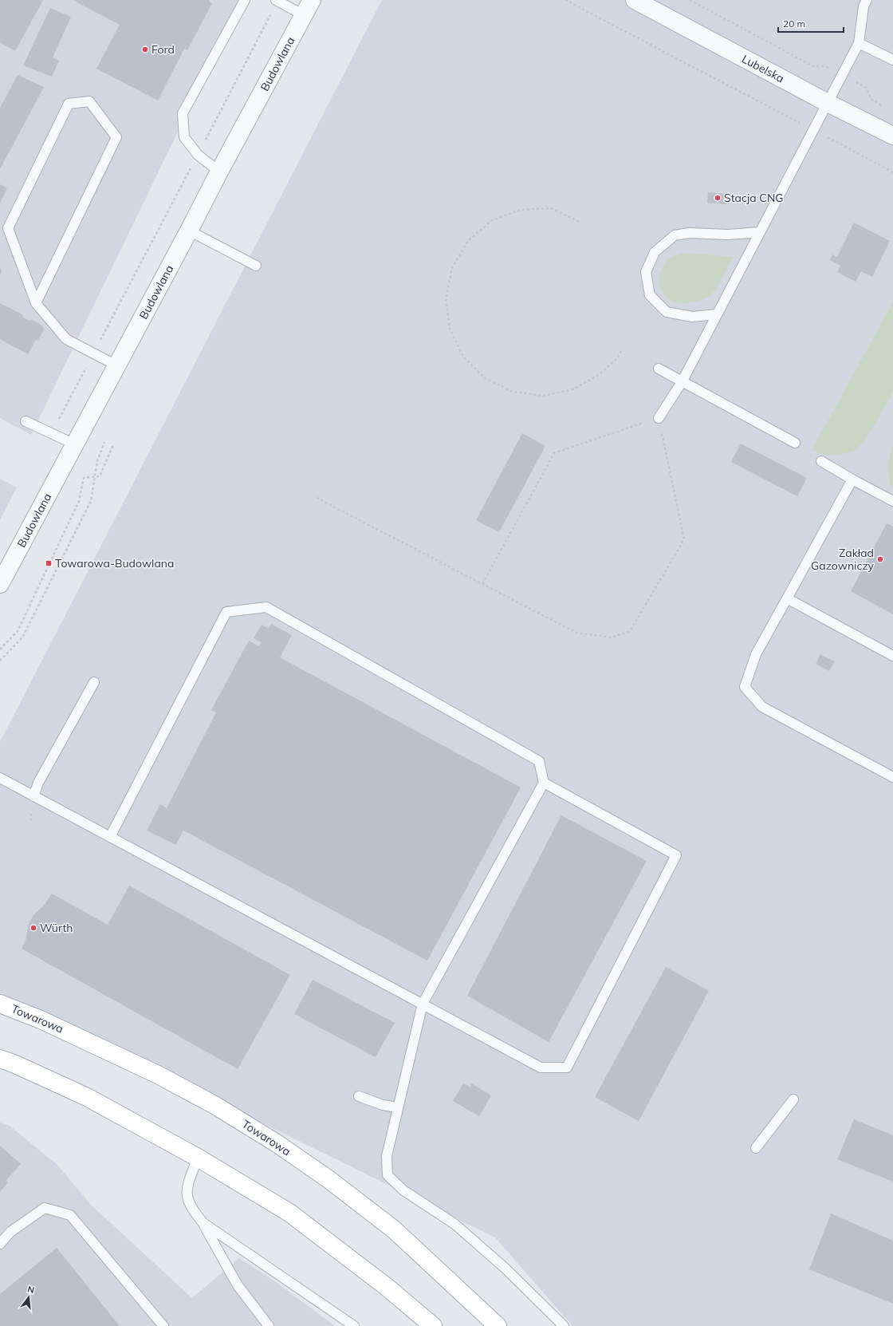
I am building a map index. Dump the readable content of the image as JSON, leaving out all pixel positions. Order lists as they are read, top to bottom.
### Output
{
  "streets": {
    "main road": ["Towarowa"],
    "street": ["Budowlana", "Lubelska"]
  },
  "places": {
    "other": [
      "Ford",
      "Stacja CNG",
      "Zakład Gazowniczy",
      "Würth"
    ],
    "transit": ["Towarowa-Budowlana"]
  },
  "scale_bar": "20 m",
  "north": "top"
}
